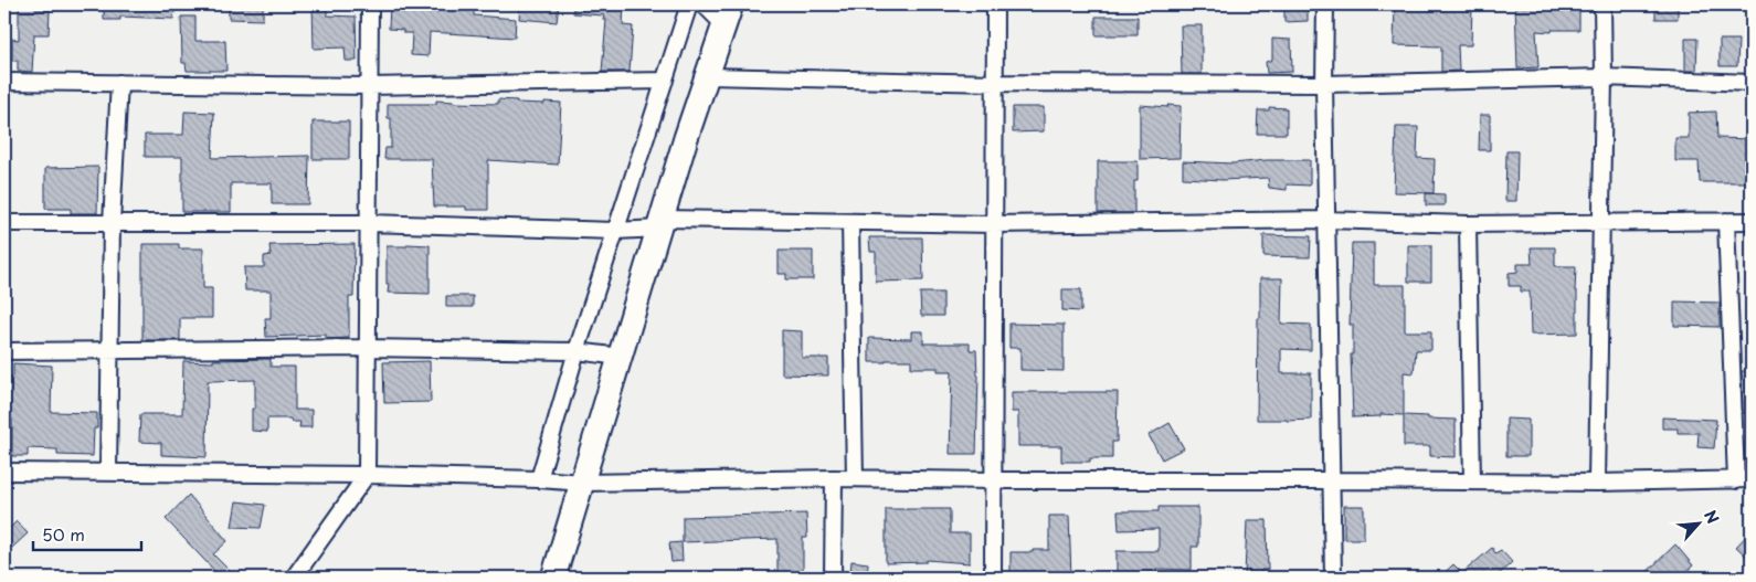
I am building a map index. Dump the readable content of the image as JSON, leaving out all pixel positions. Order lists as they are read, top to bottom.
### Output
{
  "scale_bar": "50 m",
  "north": "top right"
}
